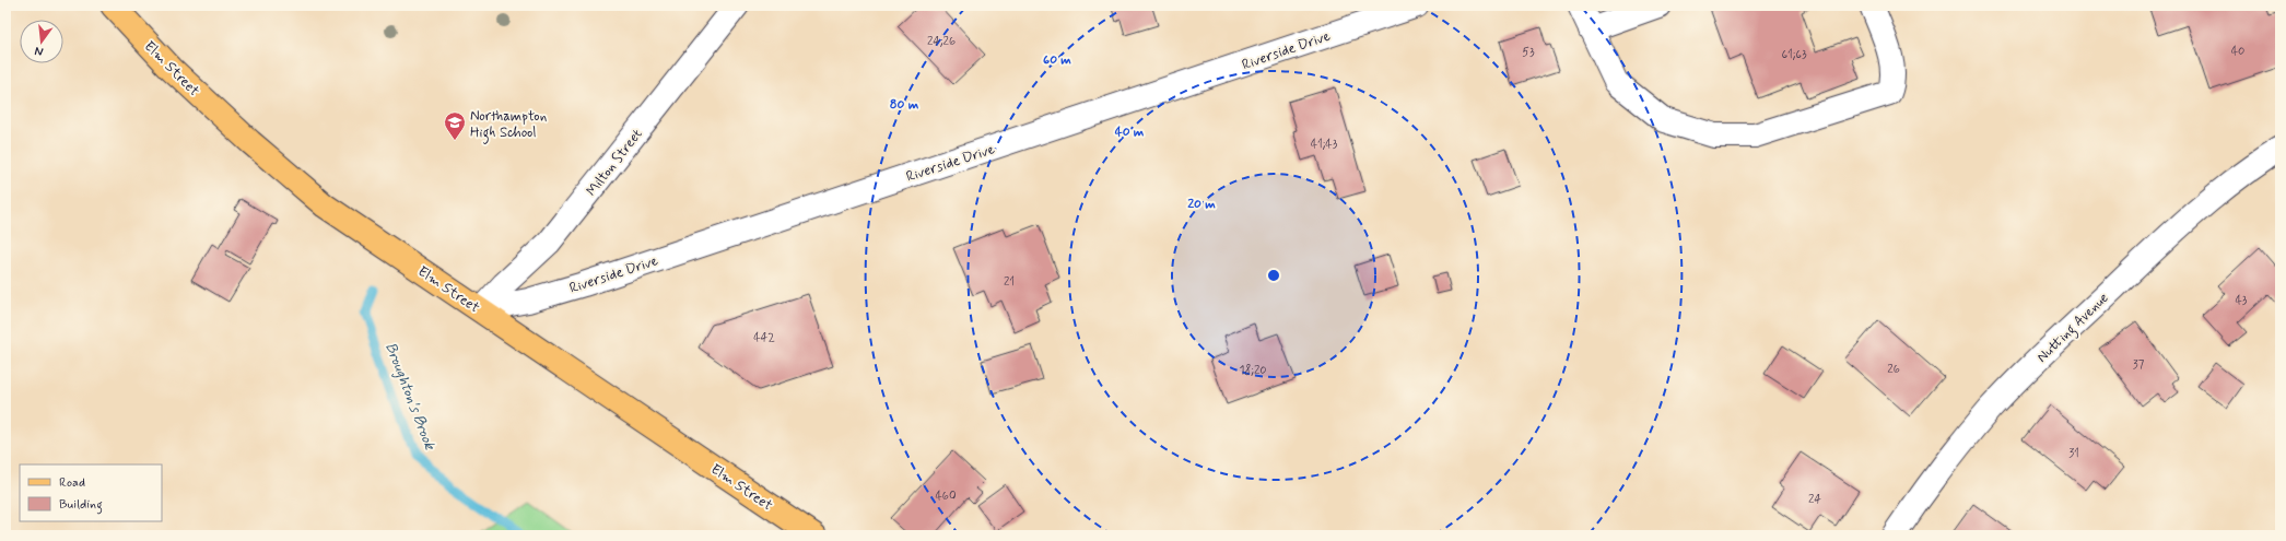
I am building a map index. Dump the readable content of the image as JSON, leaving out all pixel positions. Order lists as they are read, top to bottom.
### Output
{
  "streets": {
    "main road": ["Elm Street"],
    "street": ["Riverside Drive", "Milton Street", "Nutting Avenue"]
  },
  "crossings": [
    ["Riverside Drive", "Elm Street"],
    ["Riverside Drive", "Milton Street"],
    ["Elm Street", "Milton Street"]
  ],
  "water": ["Broughton's Brook"],
  "places": {
    "school or university": ["Northampton High School"]
  },
  "house_numbers": [
    "24;26",
    "40",
    "53",
    "61;63",
    "41;43",
    "21",
    "43",
    "442",
    "37",
    "26",
    "18;20",
    "31",
    "460",
    "24"
  ],
  "legend": ["Road", "Building"],
  "north": "bottom",
  "rings": [
    "60 m",
    "80 m",
    "40 m",
    "20 m"
  ]
}
